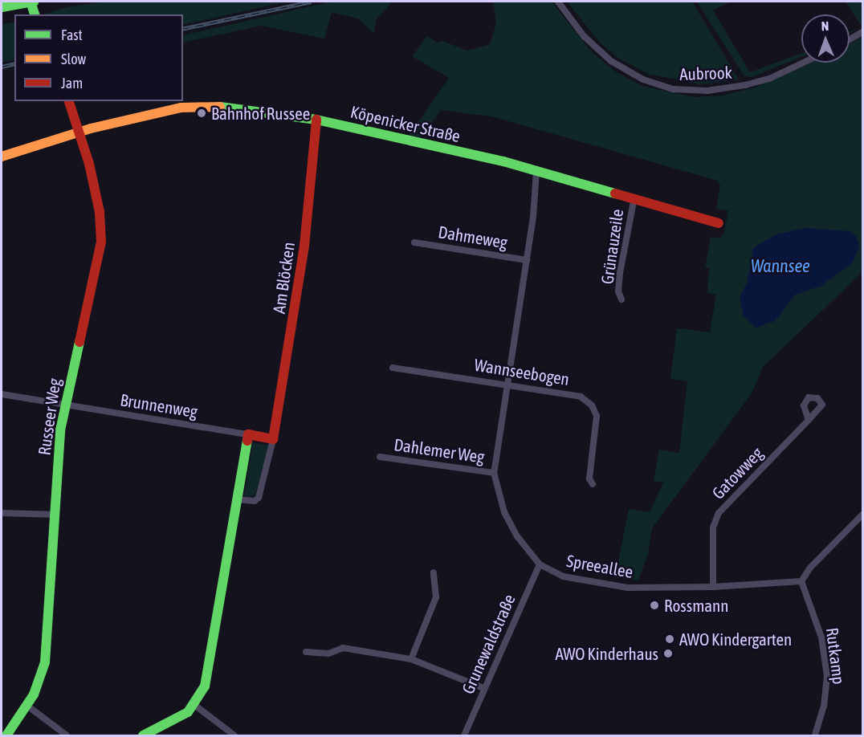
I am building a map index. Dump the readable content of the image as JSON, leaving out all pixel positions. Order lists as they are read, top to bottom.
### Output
{
  "streets": {
    "main road": ["Köpenicker Straße", "Am Blöcken", "Russeer Weg"],
    "street": [
      "Aubrook",
      "Dahmeweg",
      "Grünauzeile",
      "Wannseebogen",
      "Brunnenweg",
      "Dahlemer Weg",
      "Gatowweg",
      "Spreeallee",
      "Grunewaldstraße",
      "Rutkamp"
    ]
  },
  "crossings": [
    ["Köpenicker Straße", "Grünauzeile"],
    ["Köpenicker Straße", "Am Blöcken"],
    ["Köpenicker Straße", "Russeer Weg"],
    ["Köpenicker Straße", "Spreeallee"],
    ["Dahmeweg", "Spreeallee"],
    ["Wannseebogen", "Spreeallee"],
    ["Brunnenweg", "Russeer Weg"],
    ["Dahlemer Weg", "Spreeallee"],
    ["Gatowweg", "Spreeallee"],
    ["Spreeallee", "Grunewaldstraße"],
    ["Spreeallee", "Rutkamp"]
  ],
  "water": ["Wannsee"],
  "places": [
    "Bahnhof Russee",
    "Rossmann",
    "AWO Kindergarten",
    "AWO Kinderhaus"
  ],
  "legend": ["Fast", "Slow", "Jam"],
  "north": "top"
}
